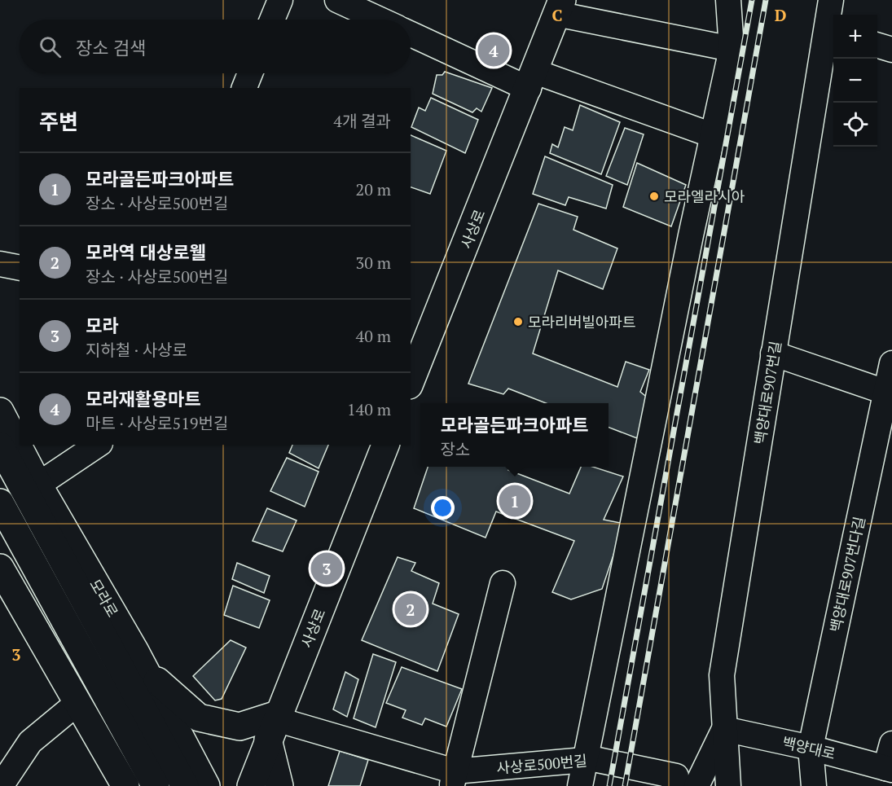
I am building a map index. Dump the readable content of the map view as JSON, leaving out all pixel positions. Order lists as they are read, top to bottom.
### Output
{
  "streets": {
    "main road": ["사상로", "모라로"],
    "street": [
      "백양대로907번길",
      "백양대로907번다길",
      "백양대로",
      "사상로500번길"
    ]
  },
  "crossings": [
    ["사상로", "사상로500번길"],
    ["백양대로907번길", "백양대로"],
    ["백양대로907번다길", "백양대로"]
  ],
  "places": ["모라엘라시아", "모라리버빌아파트"],
  "page": {
    "map_buttons": ["+", "−"],
    "search": "장소 검색",
    "pins": [
      "4",
      "1",
      "3",
      "2"
    ],
    "heading": ["주변", "4개 결과"],
    "list": [
      {
        "mark": "1",
        "name": "모라골든파크아파트",
        "note": "장소 · 사상로500번길",
        "value": "20 m"
      },
      {
        "mark": "2",
        "name": "모라역 대상로웰",
        "note": "장소 · 사상로500번길",
        "value": "30 m"
      },
      {
        "mark": "3",
        "name": "모라",
        "note": "지하철 · 사상로",
        "value": "40 m"
      },
      {
        "mark": "4",
        "name": "모라재활용마트",
        "note": "마트 · 사상로519번길",
        "value": "140 m"
      }
    ],
    "popup": ["모라골든파크아파트", "장소"]
  },
  "grid": {
    "columns": ["C", "D"],
    "rows": ["3"]
  }
}
